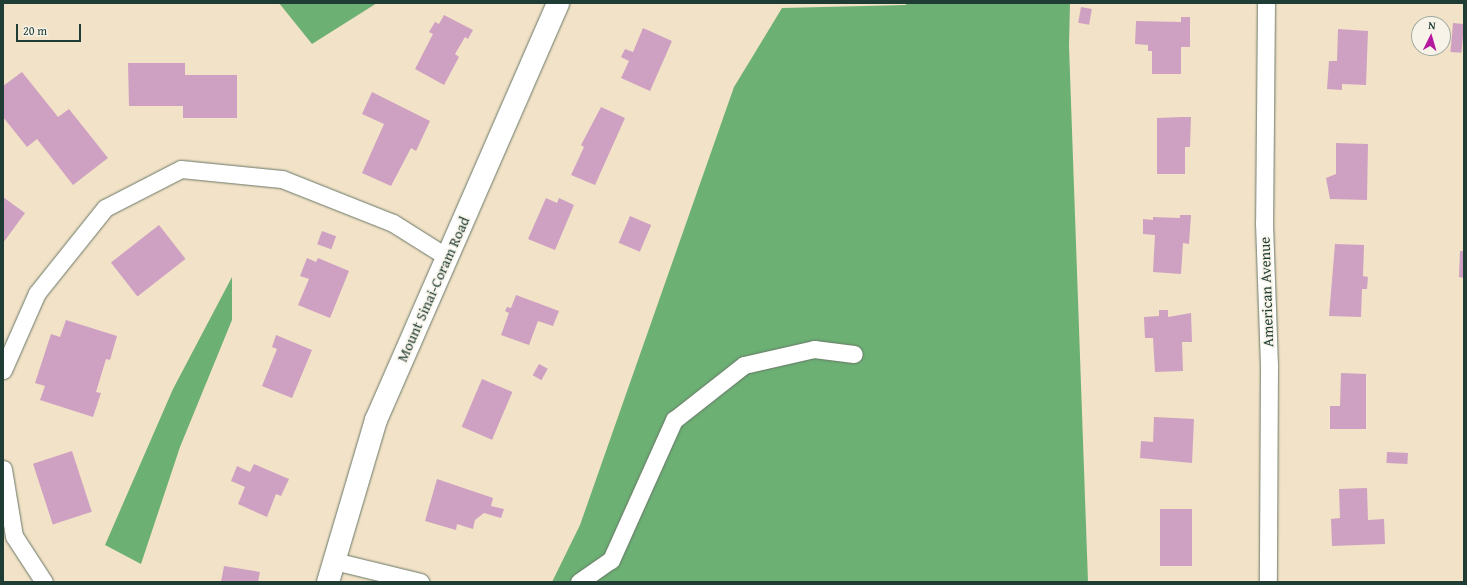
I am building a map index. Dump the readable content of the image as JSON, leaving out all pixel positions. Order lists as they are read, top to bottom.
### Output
{
  "streets": {
    "main road": ["Mount Sinai-Coram Road"],
    "street": ["American Avenue"]
  },
  "scale_bar": "20 m",
  "north": "top"
}
